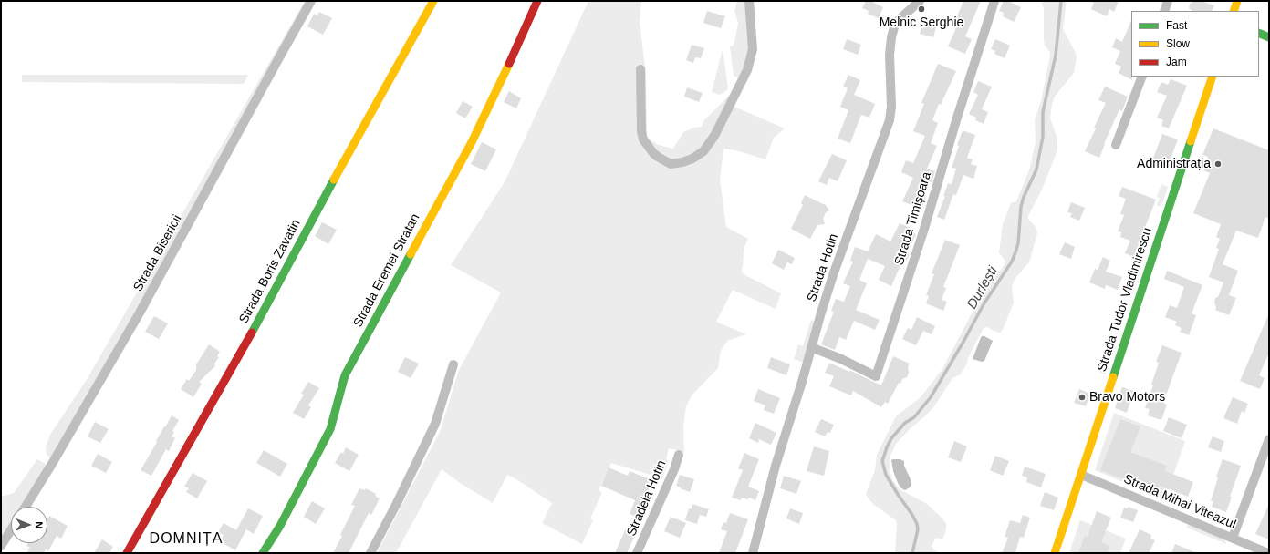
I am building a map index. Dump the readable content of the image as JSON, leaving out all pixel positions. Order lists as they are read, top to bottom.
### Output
{
  "streets": {
    "street": [
      "Strada Timișoara",
      "Strada Bisericii",
      "Strada Hotin",
      "Strada Eremei Stratan",
      "Strada Boris Zavatin",
      "Strada Tudor Vladimirescu",
      "Stradela Hotin",
      "Strada Mihai Viteazul"
    ]
  },
  "crossings": [
    ["Strada Timișoara", "Strada Hotin"],
    ["Strada Tudor Vladimirescu", "Strada Mihai Viteazul"]
  ],
  "districts": ["DOMNIȚA"],
  "water": ["Durlești"],
  "places": ["Melnic Serghie", "Administrația", "Bravo Motors"],
  "legend": ["Fast", "Slow", "Jam"],
  "north": "right"
}
